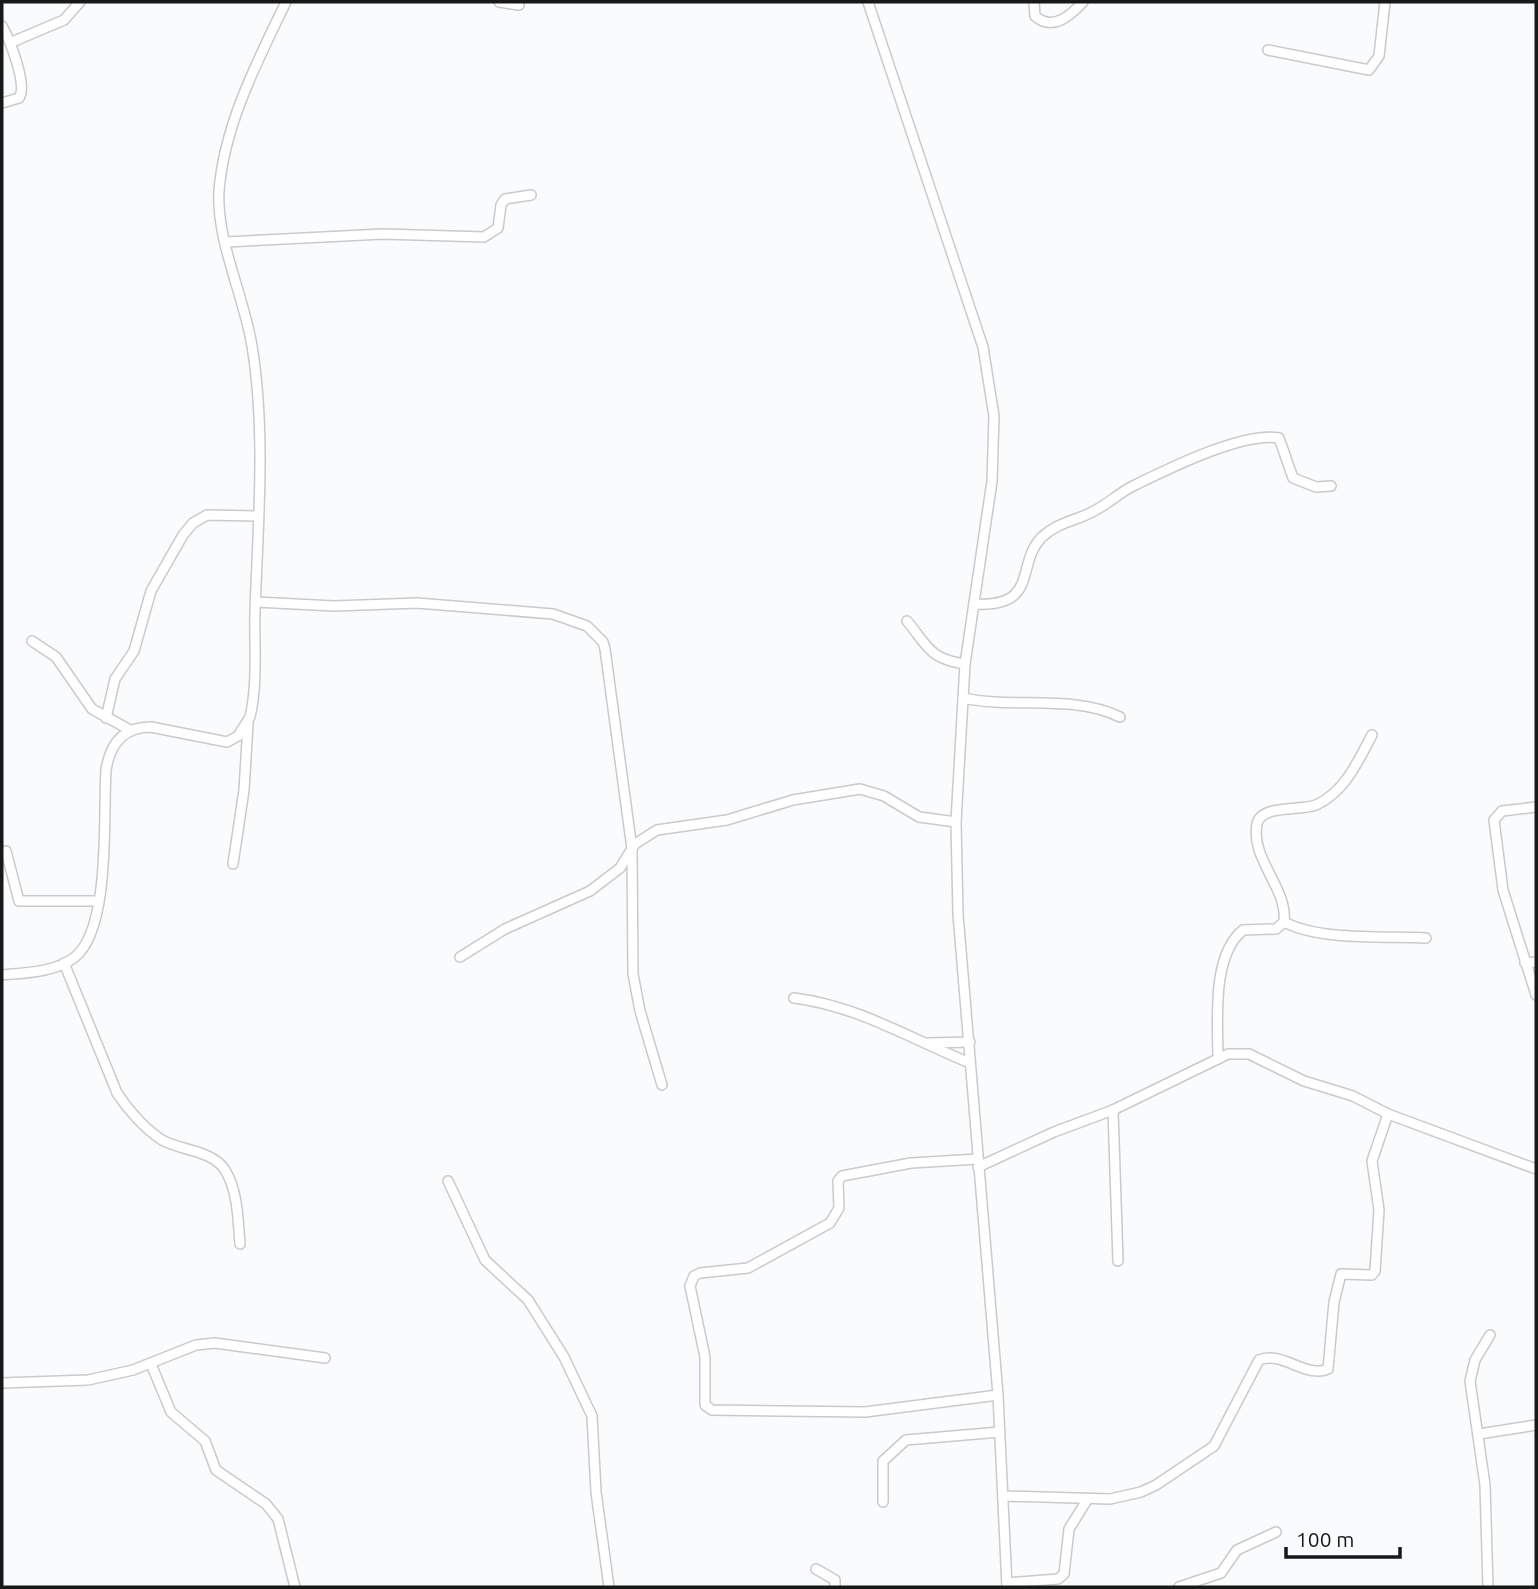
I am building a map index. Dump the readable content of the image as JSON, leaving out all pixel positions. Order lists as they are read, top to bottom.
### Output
{
  "scale_bar": "100 m"
}
